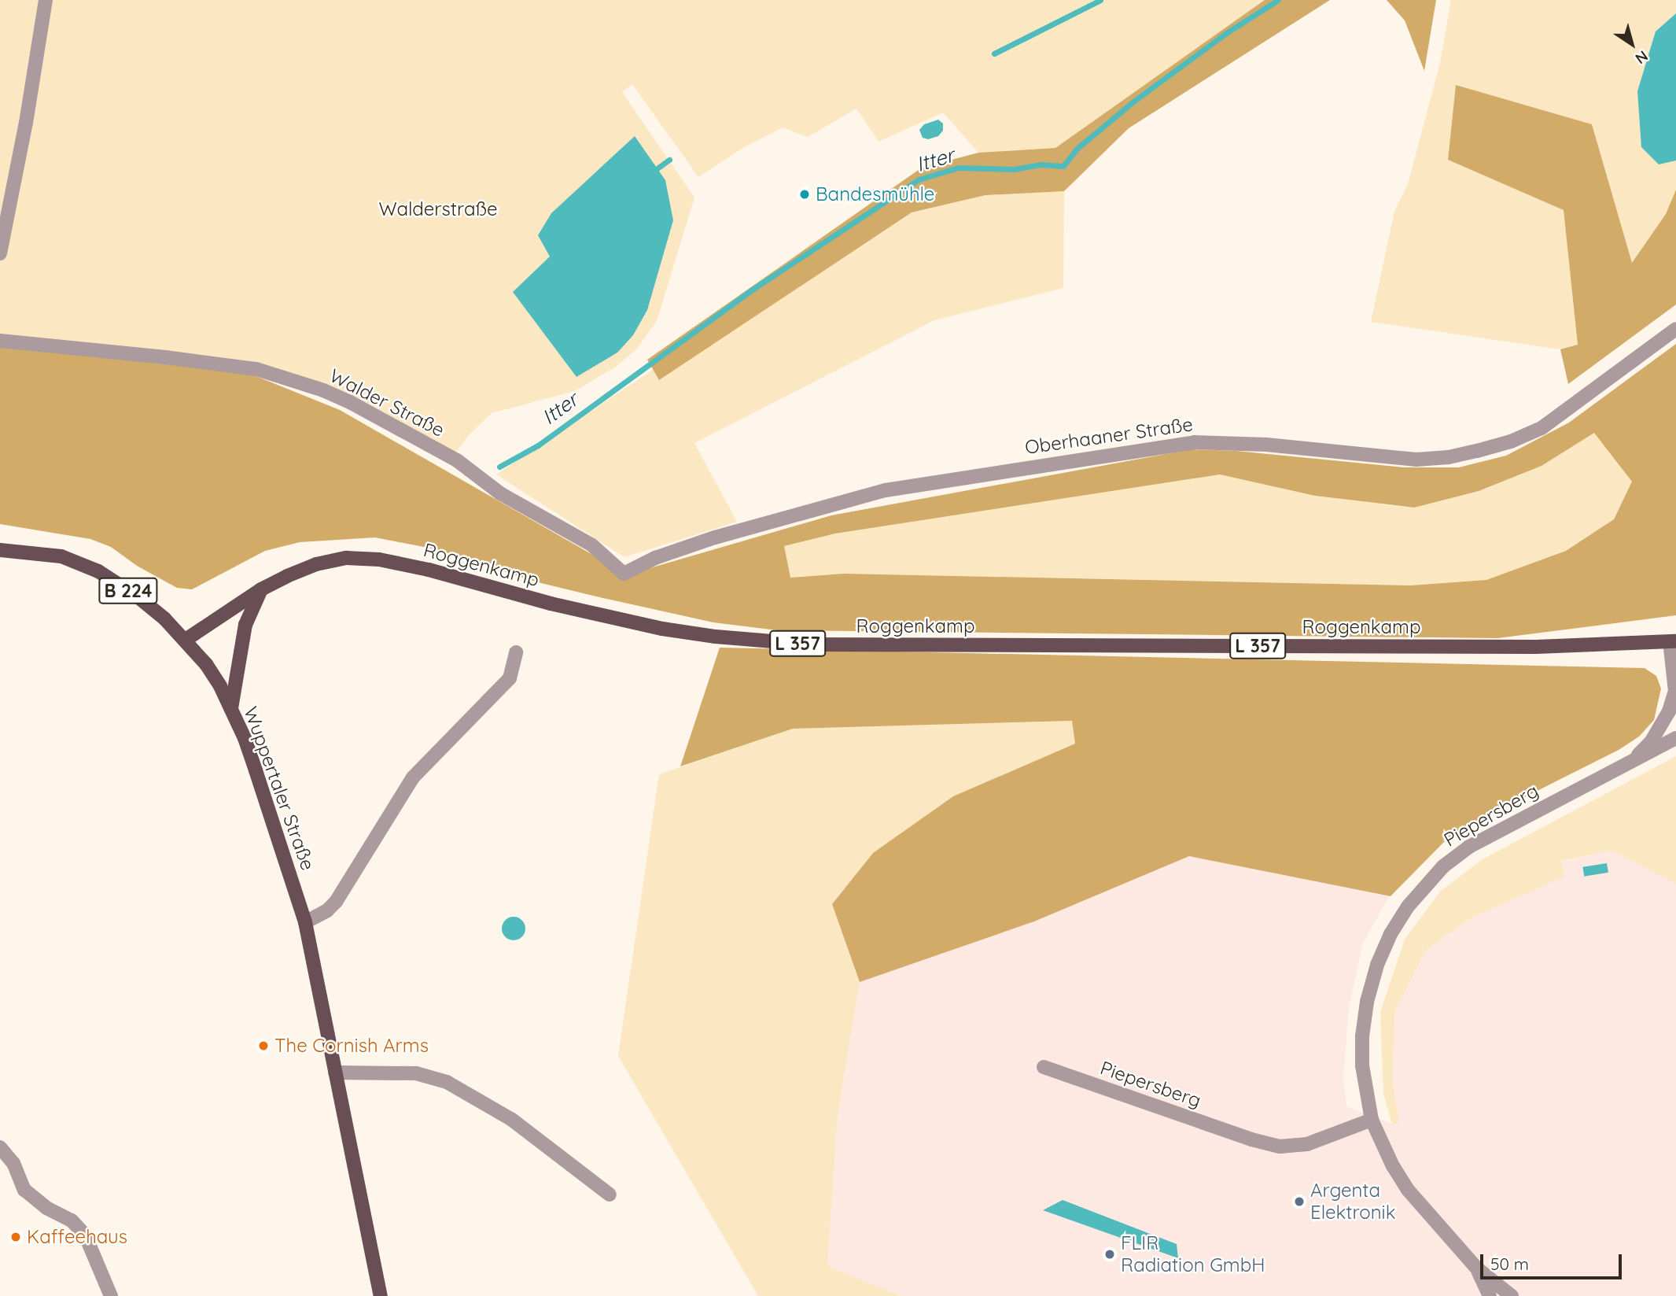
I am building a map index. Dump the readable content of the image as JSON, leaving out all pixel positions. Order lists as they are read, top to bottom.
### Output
{
  "streets": {
    "main road": [
      "Roggenkamp",
      "B 224",
      "L 357",
      "Wuppertaler Straße"
    ],
    "street": ["Walder Straße", "Oberhaaner Straße", "Piepersberg"]
  },
  "crossings": [
    ["Walder Straße", "Oberhaaner Straße"],
    ["Roggenkamp", "Wuppertaler Straße"],
    ["Roggenkamp", "Piepersberg"]
  ],
  "water": ["Itter"],
  "parks": ["Walderstraße"],
  "places": [
    "Bandesmühle",
    "The Cornish Arms",
    "Argenta Elektronik",
    "Kaffeehaus",
    "FLIR Radiation GmbH"
  ],
  "scale_bar": "50 m",
  "north": "bottom right"
}
